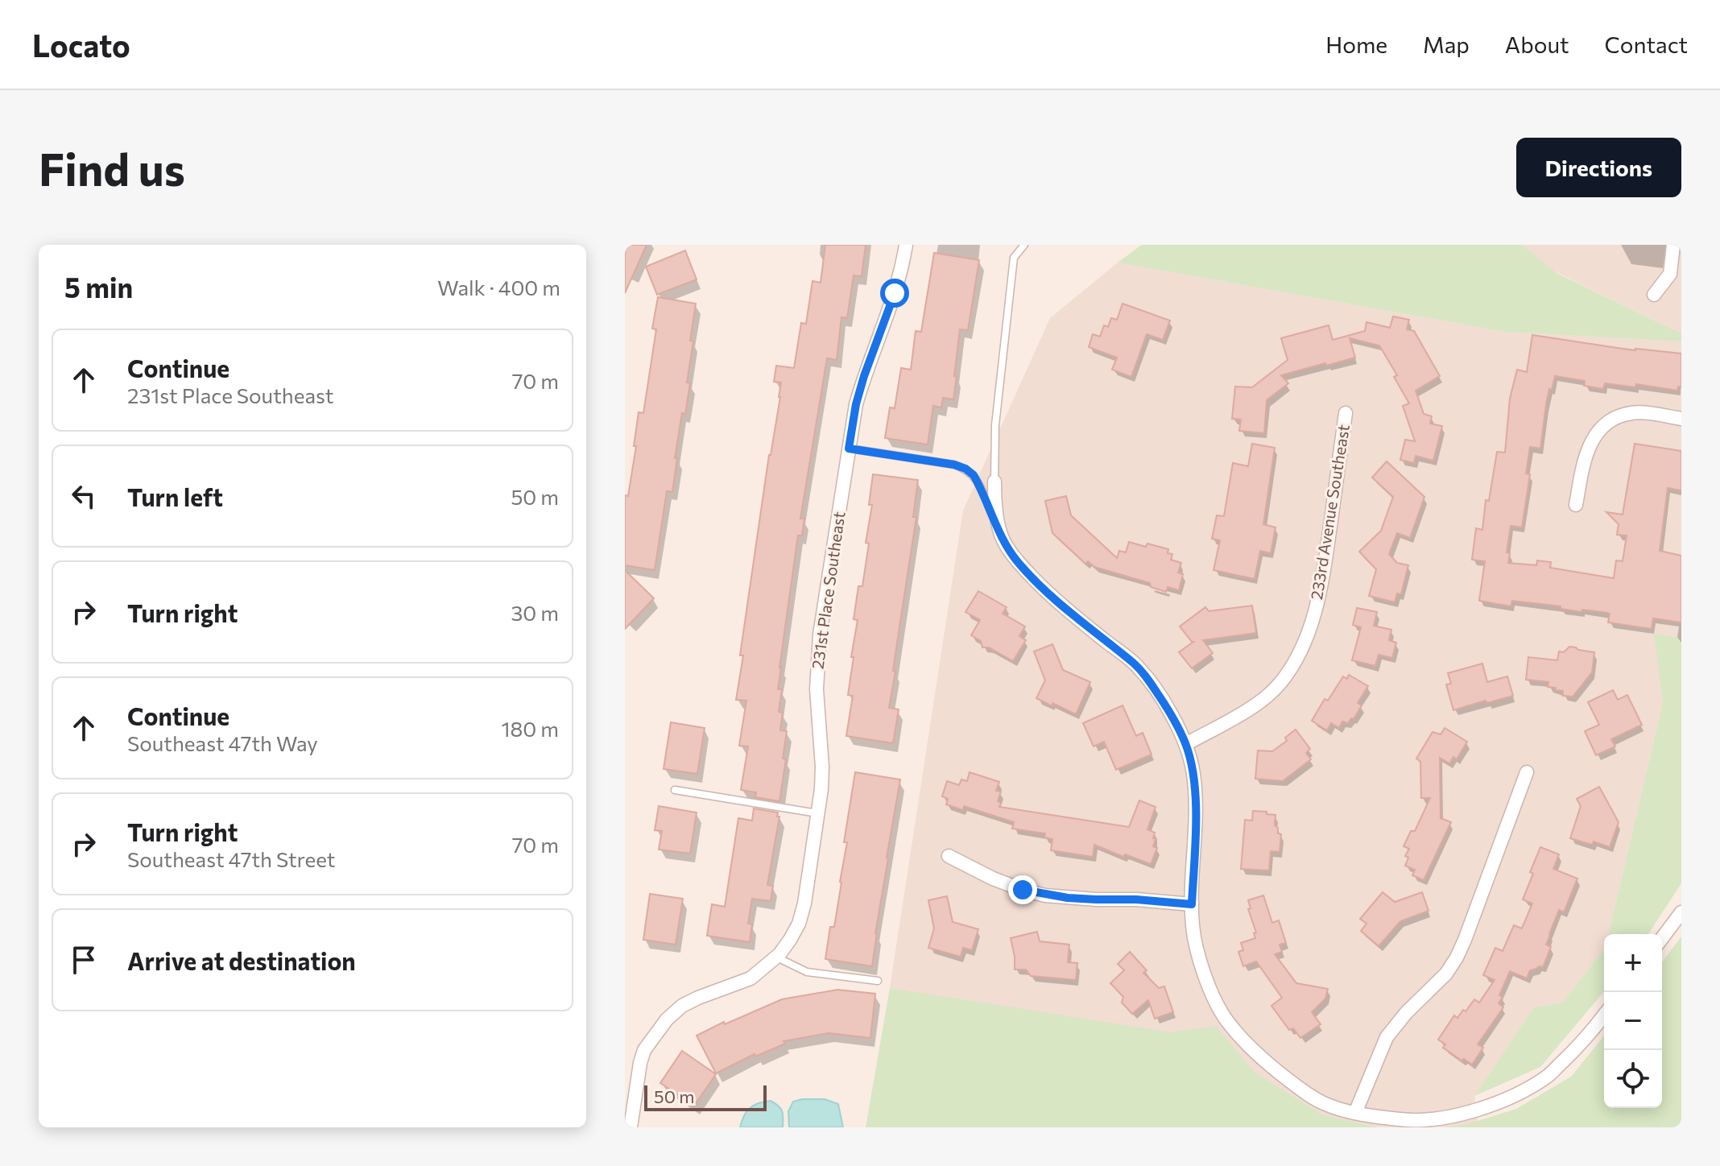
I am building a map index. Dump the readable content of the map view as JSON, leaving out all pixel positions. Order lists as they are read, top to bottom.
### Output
{
  "streets": {
    "street": ["233rd Avenue Southeast", "231st Place Southeast"]
  },
  "scale_bar": "50 m",
  "page": {
    "header": "Locato",
    "nav": [
      "Home",
      "Map",
      "About",
      "Contact"
    ],
    "buttons": "Directions",
    "title": "Find us",
    "heading": ["5 min", "Walk · 400 m"],
    "list": [
      ["Continue", "231st Place Southeast", "70 m"],
      ["Turn left", "50 m"],
      ["Turn right", "30 m"],
      ["Continue", "Southeast 47th Way", "180 m"],
      ["Turn right", "Southeast 47th Street", "70 m"],
      "Arrive at destination"
    ],
    "map_buttons": ["+", "−"],
    "scale": "50 m"
  }
}
